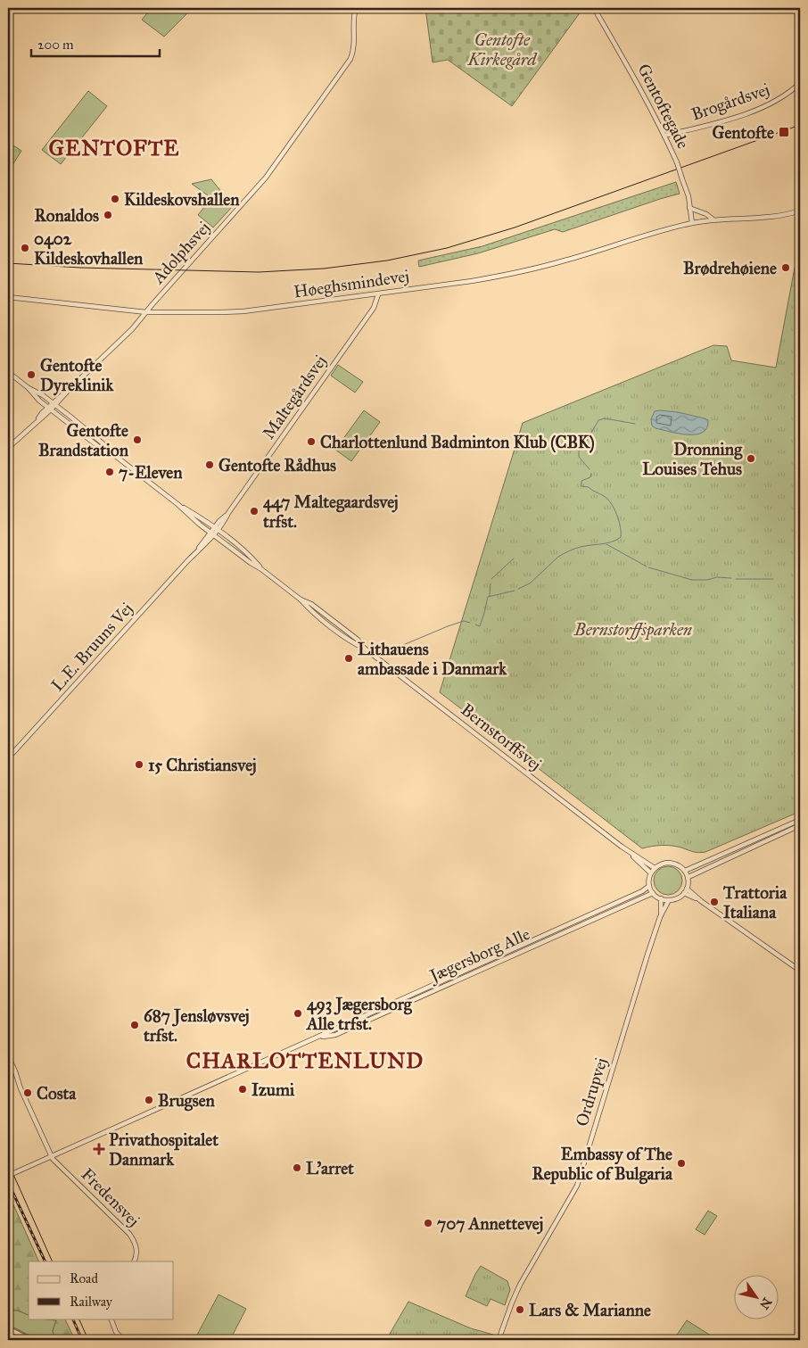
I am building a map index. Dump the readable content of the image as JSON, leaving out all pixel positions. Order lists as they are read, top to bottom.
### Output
{
  "streets": {
    "street": [
      "Brogårdsvej",
      "Gentoftegade",
      "Adolphsvej",
      "Høeghsmindevej",
      "Maltegårdsvej",
      "L.E. Bruuns Vej",
      "Bernstorffsvej",
      "Jægersborg Alle",
      "Ordrupvej",
      "Fredensvej"
    ]
  },
  "crossings": [
    ["Brogårdsvej", "Gentoftegade"],
    ["Gentoftegade", "Høeghsmindevej"],
    ["Adolphsvej", "Høeghsmindevej"],
    ["Adolphsvej", "Bernstorffsvej"],
    ["Høeghsmindevej", "Maltegårdsvej"],
    ["Maltegårdsvej", "L.E. Bruuns Vej"],
    ["Maltegårdsvej", "Bernstorffsvej"],
    ["L.E. Bruuns Vej", "Bernstorffsvej"],
    ["Bernstorffsvej", "Jægersborg Alle"],
    ["Bernstorffsvej", "Ordrupvej"],
    ["Jægersborg Alle", "Ordrupvej"],
    ["Jægersborg Alle", "Fredensvej"]
  ],
  "districts": ["GENTOFTE", "CHARLOTTENLUND"],
  "parks": ["Gentofte Kirkegård", "Bernstorffsparken"],
  "places": {
    "transit": ["Gentofte"],
    "other": [
      "Kildeskovshallen",
      "Ronaldos",
      "0402 Kildeskovhallen",
      "Brødrehøiene",
      "Gentofte Dyreklinik",
      "Gentofte Brandstation",
      "Charlottenlund Badminton Klub (CBK)",
      "Dronning Louises Tehus",
      "Gentofte Rådhus",
      "7-Eleven",
      "447 Maltegaardsvej trfst.",
      "Lithauens ambassade i Danmark",
      "15 Christiansvej",
      "Trattoria Italiana",
      "493 Jægersborg Alle trfst.",
      "687 Jensløvsvej trfst.",
      "Izumi",
      "Costa",
      "Brugsen",
      "Embassy of The Republic of Bulgaria",
      "L'arret",
      "707 Annettevej",
      "Lars & Marianne"
    ],
    "health": ["Privathospitalet Danmark"]
  },
  "legend": ["Road", "Railway"],
  "scale_bar": "200 m",
  "north": "bottom right"
}
